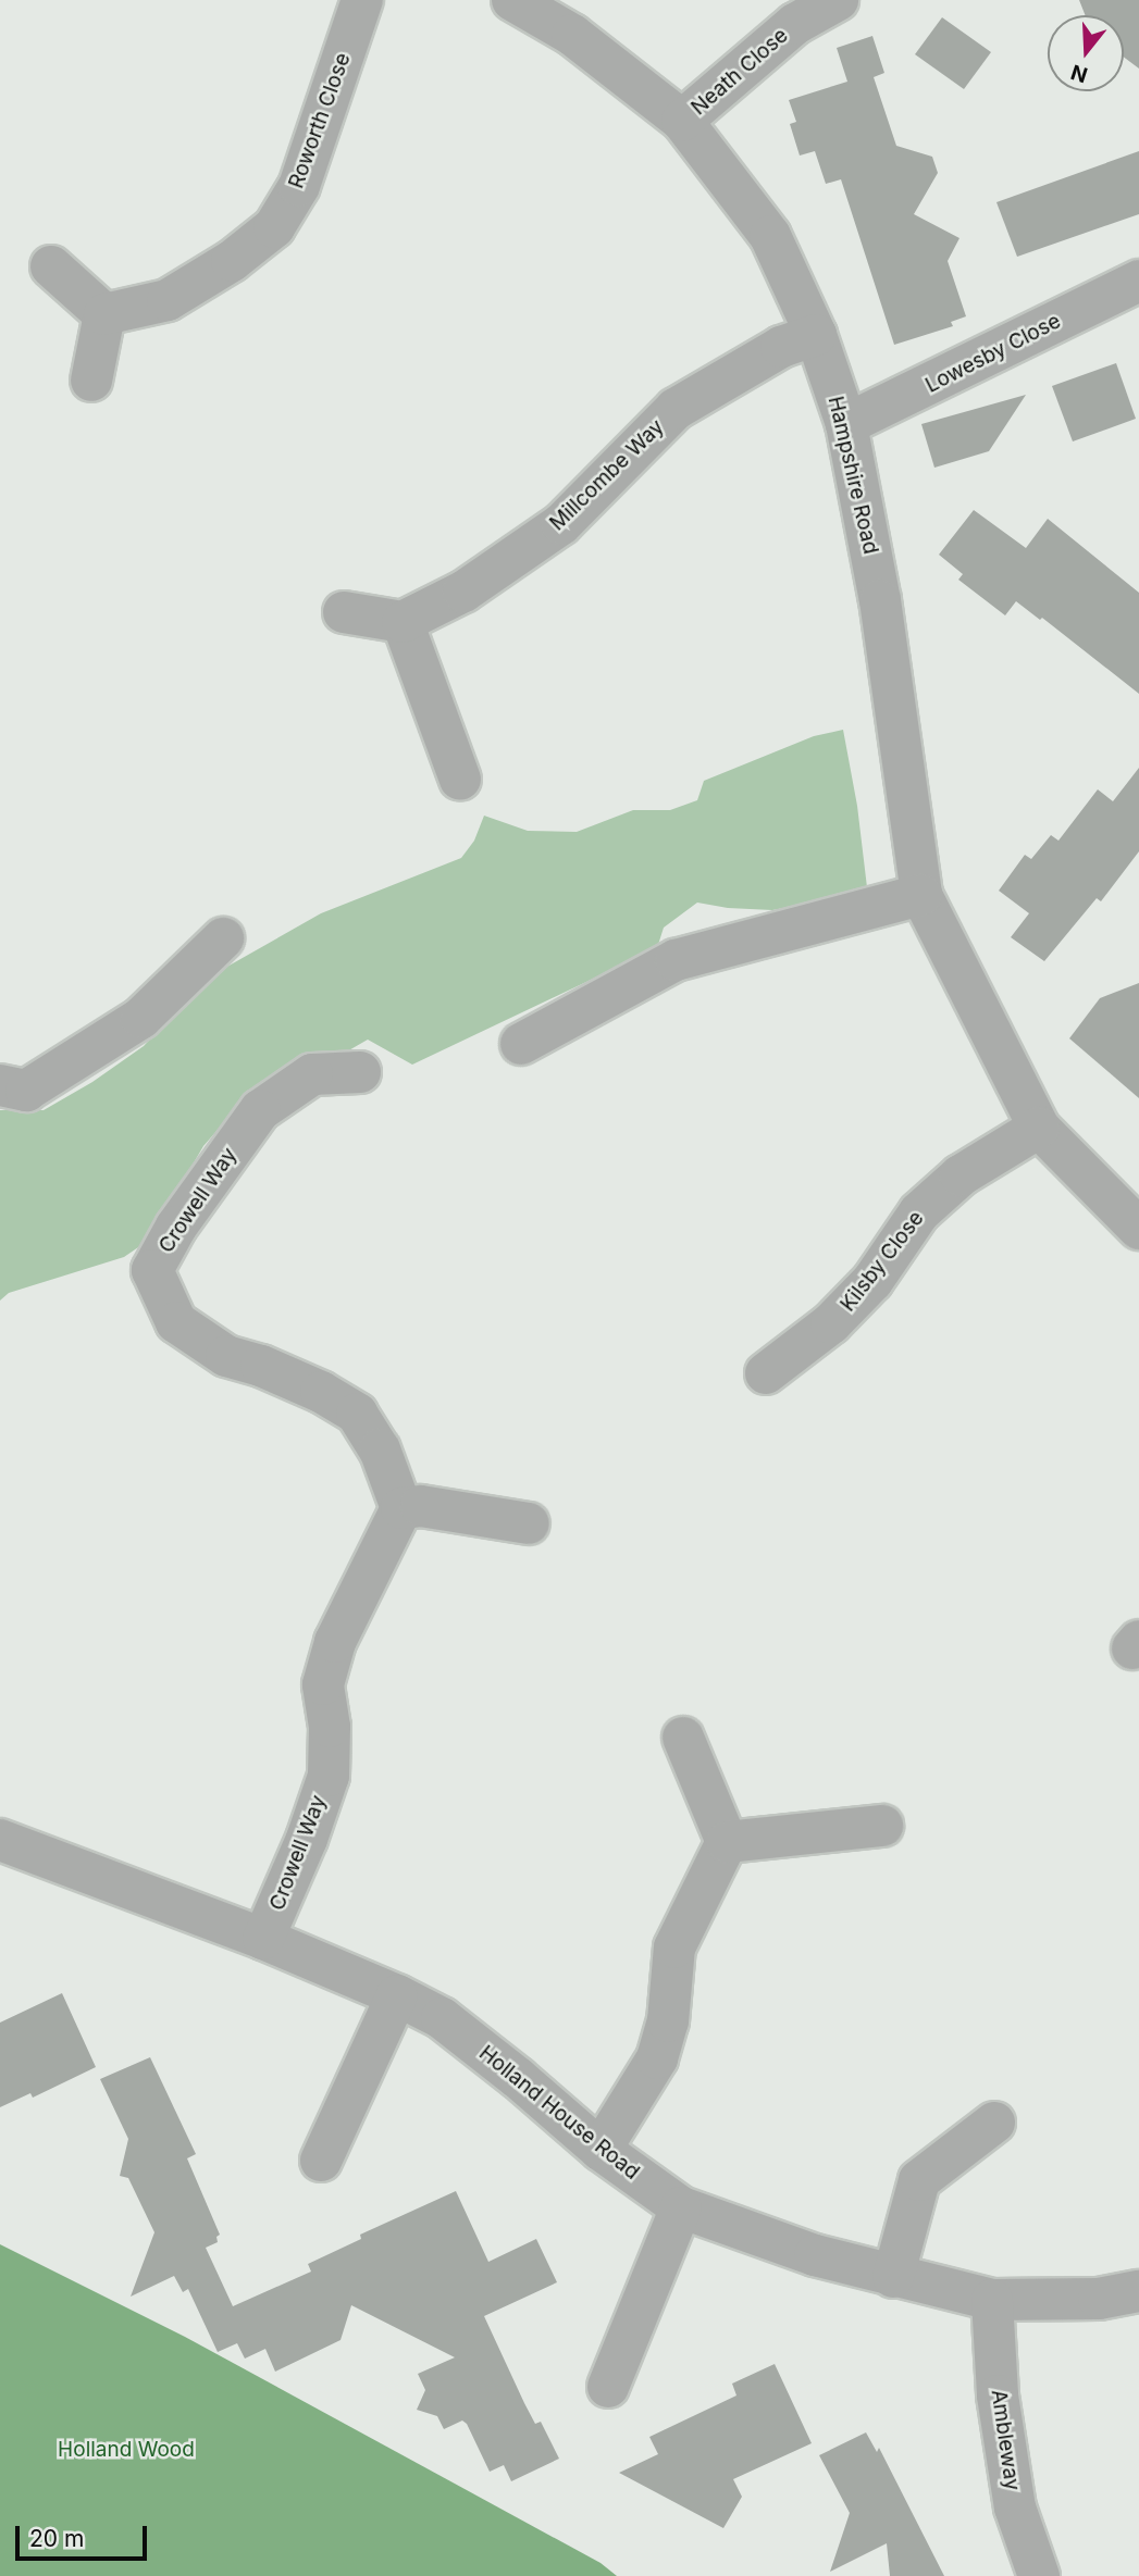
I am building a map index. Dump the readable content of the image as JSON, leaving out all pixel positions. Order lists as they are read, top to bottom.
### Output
{
  "streets": {
    "street": [
      "Neath Close",
      "Roworth Close",
      "Lowesby Close",
      "Millcombe Way",
      "Hampshire Road",
      "Crowell Way",
      "Kilsby Close",
      "Holland House Road",
      "Ambleway"
    ]
  },
  "crossings": [
    ["Neath Close", "Hampshire Road"],
    ["Lowesby Close", "Hampshire Road"],
    ["Millcombe Way", "Hampshire Road"],
    ["Hampshire Road", "Kilsby Close"],
    ["Crowell Way", "Holland House Road"],
    ["Holland House Road", "Ambleway"]
  ],
  "parks": ["Holland Wood"],
  "scale_bar": "20 m",
  "north": "bottom"
}
